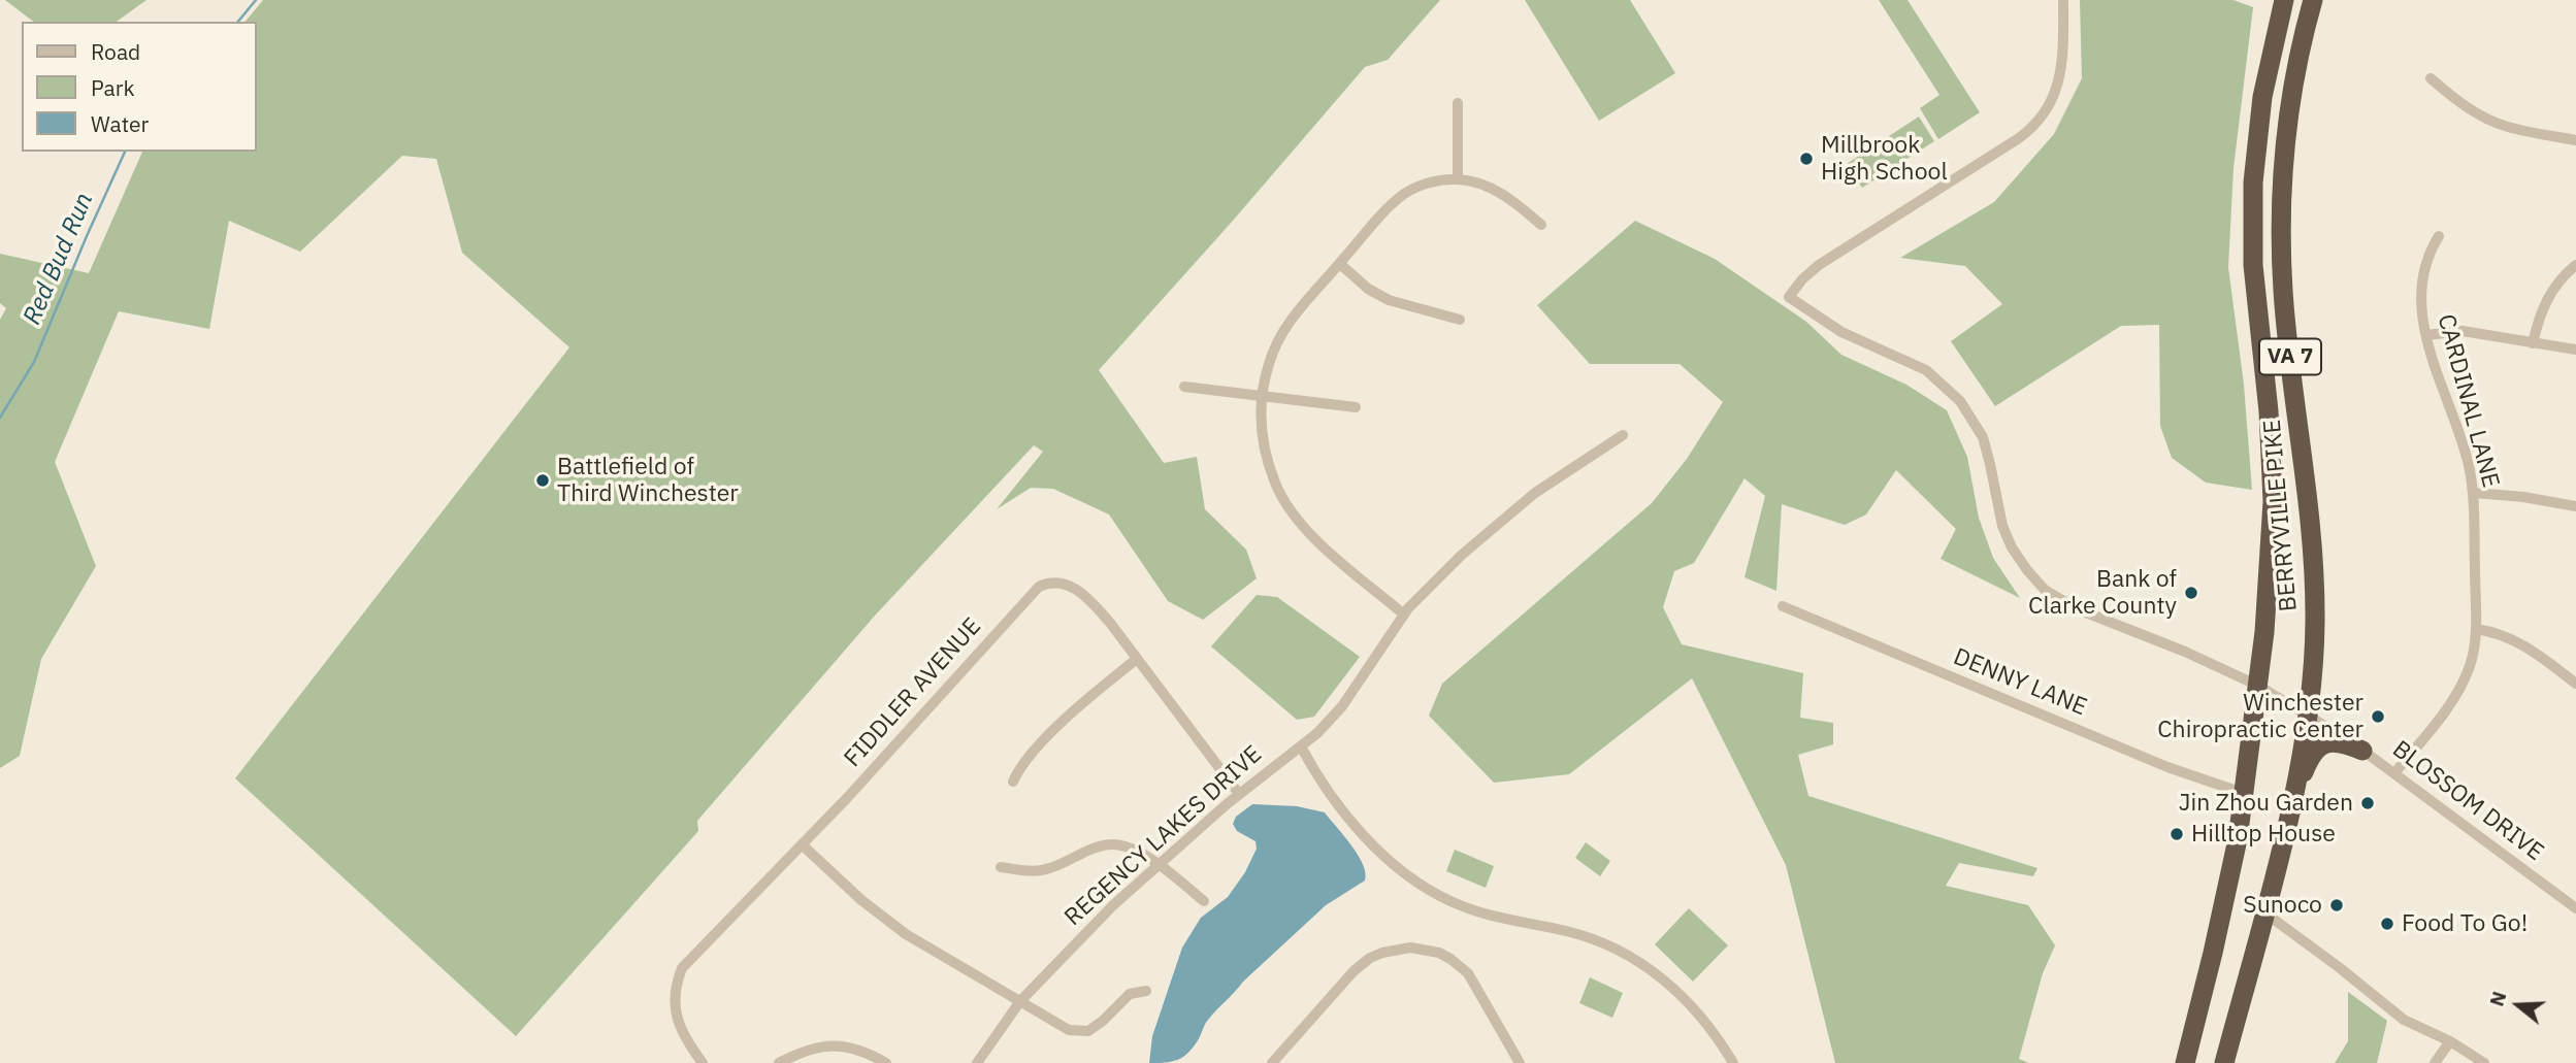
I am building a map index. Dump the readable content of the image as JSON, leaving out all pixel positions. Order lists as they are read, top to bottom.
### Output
{
  "streets": {
    "highway": ["VA 7", "BERRYVILLE PIKE"],
    "street": [
      "CARDINAL LANE",
      "DENNY LANE",
      "FIDDLER AVENUE",
      "BLOSSOM DRIVE",
      "REGENCY LAKES DRIVE"
    ]
  },
  "crossings": [
    ["CARDINAL LANE", "BLOSSOM DRIVE"],
    ["BERRYVILLE PIKE", "DENNY LANE"],
    ["BERRYVILLE PIKE", "BLOSSOM DRIVE"],
    ["FIDDLER AVENUE", "REGENCY LAKES DRIVE"]
  ],
  "water": ["Red Bud Run"],
  "places": [
    "Millbrook High School",
    "Battlefield of Third Winchester",
    "Bank of Clarke County",
    "Winchester Chiropractic Center",
    "Jin Zhou Garden",
    "Hilltop House",
    "Sunoco",
    "Food To Go!"
  ],
  "legend": ["Road", "Park", "Water"],
  "north": "left"
}
